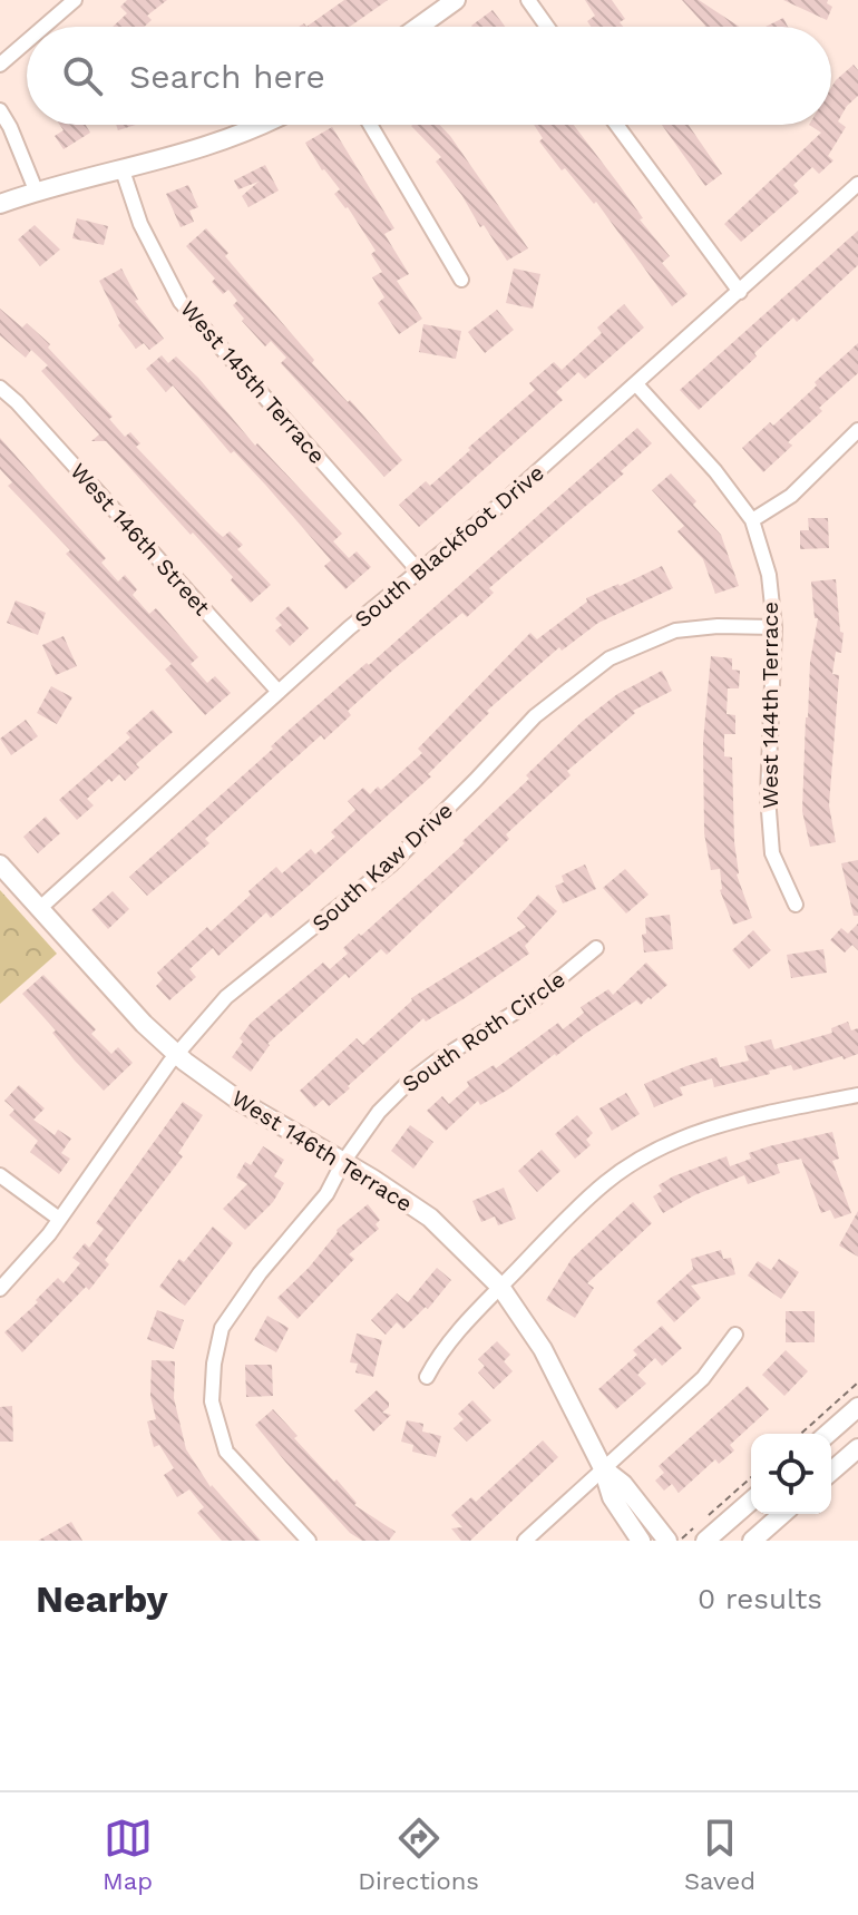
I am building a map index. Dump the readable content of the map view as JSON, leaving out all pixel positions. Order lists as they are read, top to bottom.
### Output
{
  "streets": {
    "street": [
      "West 145th Terrace",
      "West 146th Street",
      "South Blackfoot Drive",
      "West 144th Terrace",
      "South Kaw Drive",
      "South Roth Circle",
      "West 146th Terrace"
    ]
  },
  "crossings": [
    ["West 145th Terrace", "South Blackfoot Drive"],
    ["West 146th Street", "South Blackfoot Drive"],
    ["South Blackfoot Drive", "West 144th Terrace"],
    ["South Blackfoot Drive", "West 146th Terrace"],
    ["West 144th Terrace", "South Kaw Drive"],
    ["South Kaw Drive", "West 146th Terrace"],
    ["South Roth Circle", "West 146th Terrace"]
  ],
  "page": {
    "search": "Search here",
    "heading": ["Nearby", "0 results"],
    "nav": ["Map", "Directions", "Saved"]
  }
}
